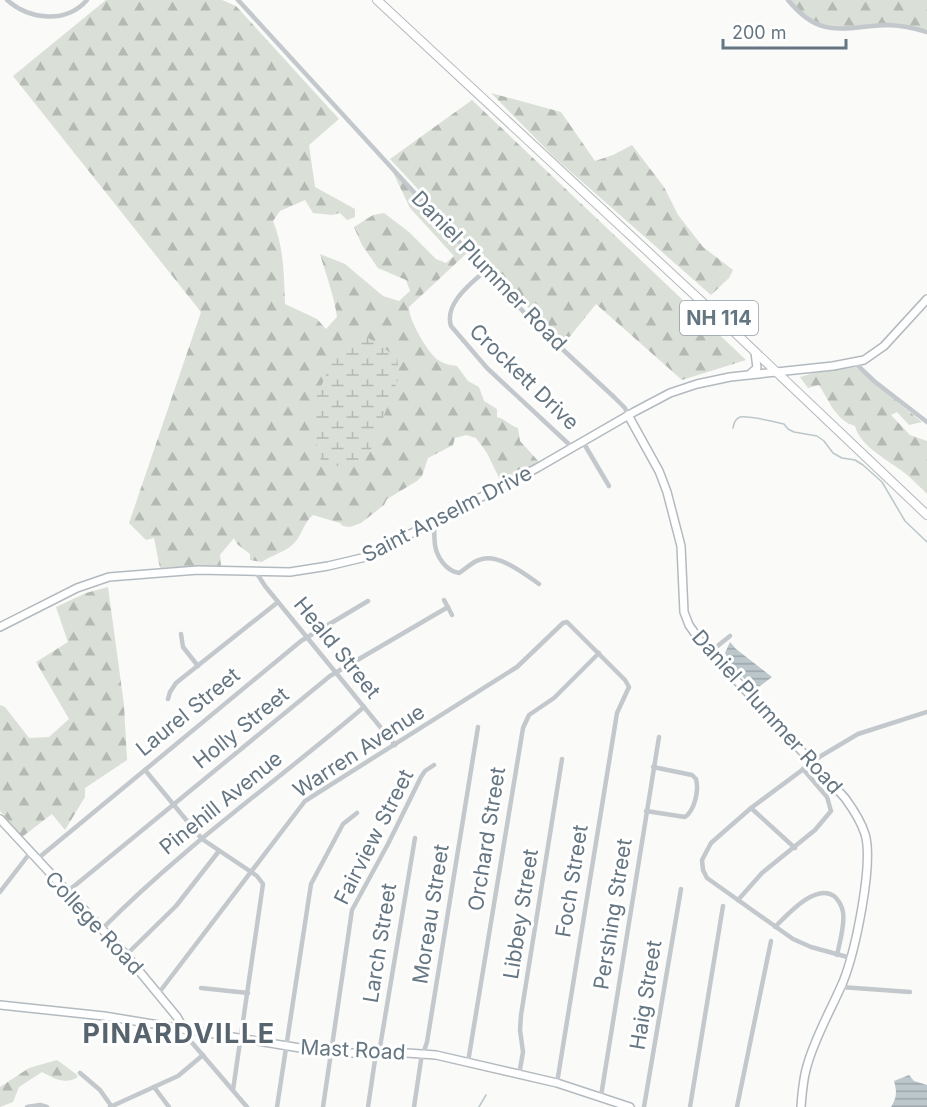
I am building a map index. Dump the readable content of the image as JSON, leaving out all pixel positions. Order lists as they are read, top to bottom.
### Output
{
  "streets": {
    "main road": ["NH 114"],
    "street": [
      "Daniel Plummer Road",
      "Crockett Drive",
      "Saint Anselm Drive",
      "Heald Street",
      "Laurel Street",
      "Holly Street",
      "Warren Avenue",
      "Pinehill Avenue",
      "Fairview Street",
      "Orchard Street",
      "Foch Street",
      "Moreau Street",
      "Libbey Street",
      "Pershing Street",
      "College Road",
      "Larch Street",
      "Haig Street",
      "Mast Road"
    ]
  },
  "crossings": [
    ["Daniel Plummer Road", "Crockett Drive"],
    ["Daniel Plummer Road", "Saint Anselm Drive"],
    ["NH 114", "Saint Anselm Drive"],
    ["Crockett Drive", "Saint Anselm Drive"],
    ["Saint Anselm Drive", "Heald Street"],
    ["Heald Street", "Laurel Street"],
    ["Heald Street", "Holly Street"],
    ["Heald Street", "Warren Avenue"],
    ["Heald Street", "Pinehill Avenue"],
    ["Laurel Street", "College Road"],
    ["Holly Street", "College Road"],
    ["Warren Avenue", "Orchard Street"],
    ["Warren Avenue", "Foch Street"],
    ["Warren Avenue", "College Road"],
    ["Pinehill Avenue", "College Road"],
    ["Fairview Street", "Mast Road"],
    ["Orchard Street", "Foch Street"],
    ["Orchard Street", "Mast Road"],
    ["Foch Street", "Mast Road"],
    ["Moreau Street", "Mast Road"],
    ["Libbey Street", "Mast Road"],
    ["Pershing Street", "Mast Road"],
    ["College Road", "Mast Road"],
    ["Larch Street", "Mast Road"]
  ],
  "districts": ["PINARDVILLE"],
  "scale_bar": "200 m"
}
